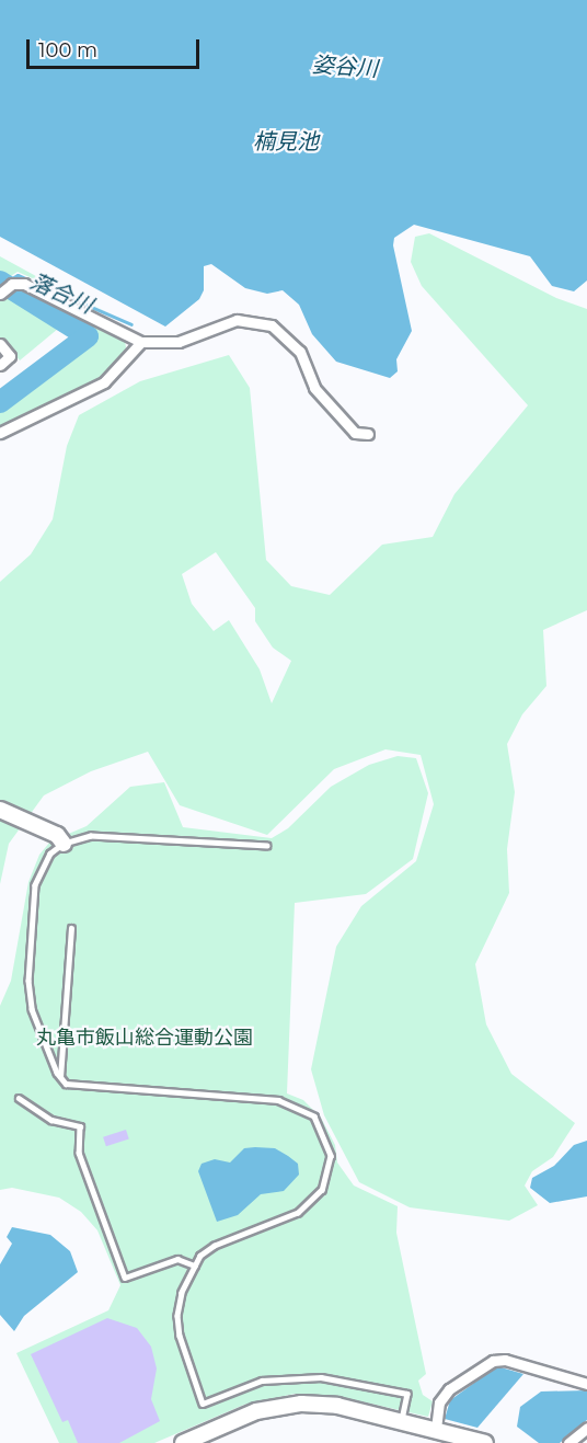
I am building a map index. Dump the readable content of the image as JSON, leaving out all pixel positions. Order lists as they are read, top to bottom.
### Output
{
  "water": ["姿谷川", "楠見池", "落合川"],
  "parks": ["丸亀市飯山総合運動公園"],
  "scale_bar": "100 m"
}
